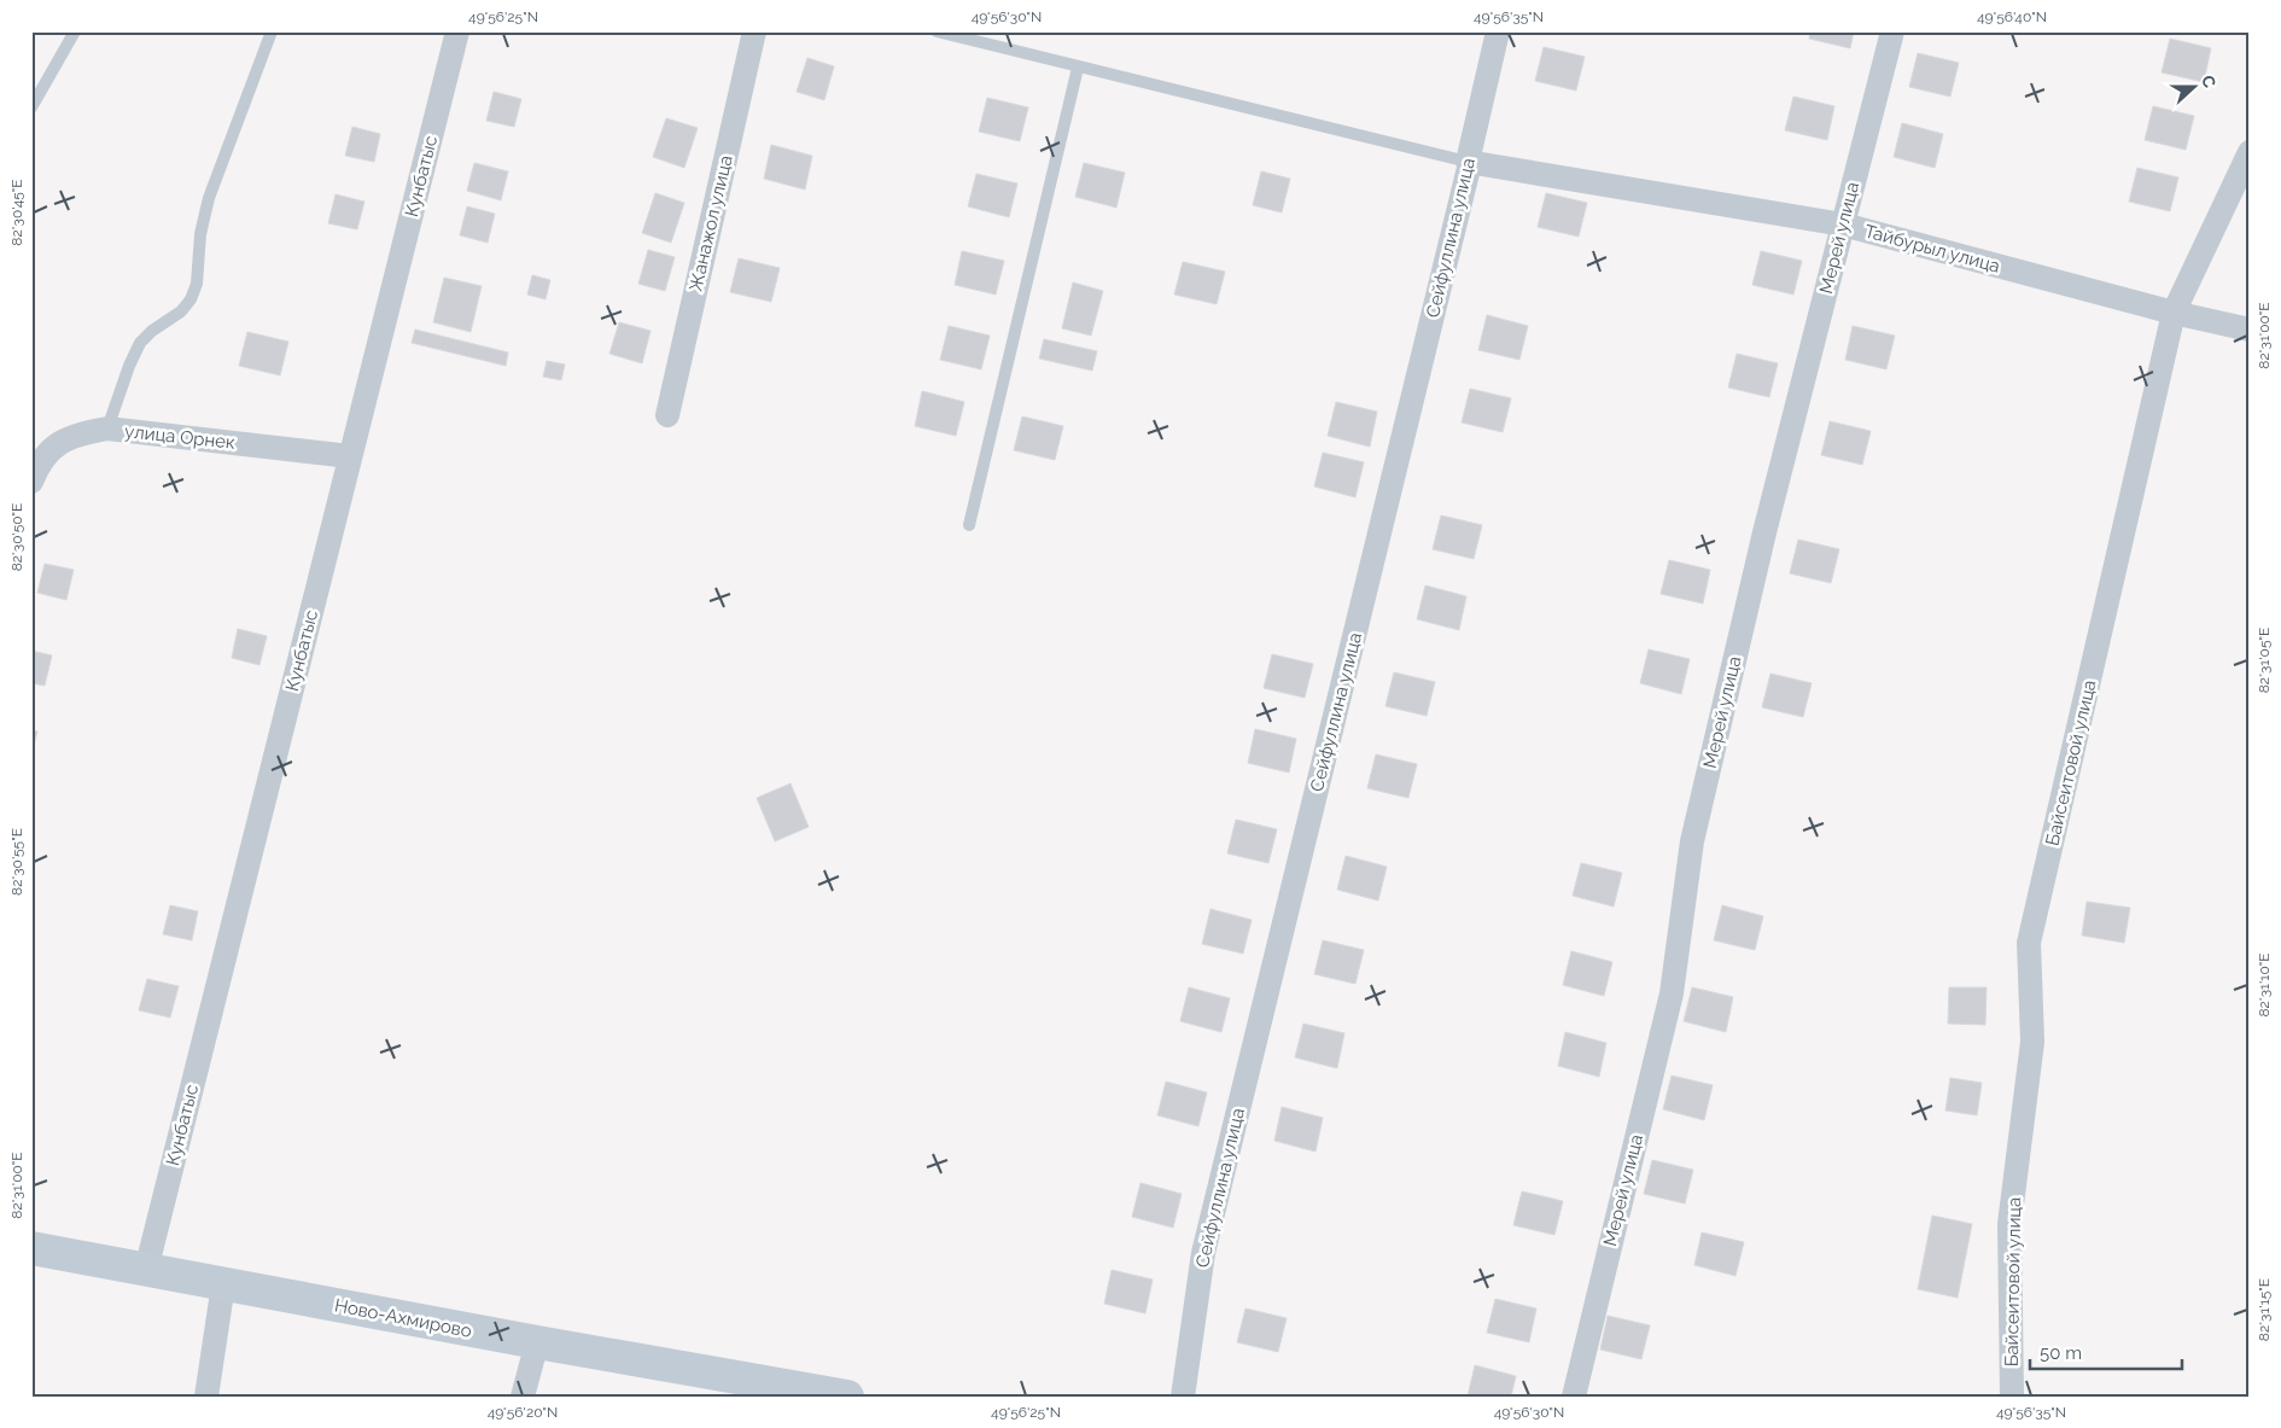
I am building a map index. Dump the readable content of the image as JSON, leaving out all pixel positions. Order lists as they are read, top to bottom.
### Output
{
  "streets": {
    "street": [
      "Кунбатыс",
      "Жанажол улица",
      "Сейфуллина улица",
      "Мерей улица",
      "Тайбурыл улица",
      "улица Орнек",
      "Байсеитовой улица",
      "Ново-Ахмирово"
    ]
  },
  "crossings": [
    ["Кунбатыс", "улица Орнек"],
    ["Кунбатыс", "Ново-Ахмирово"],
    ["Сейфуллина улица", "Тайбурыл улица"],
    ["Мерей улица", "Тайбурыл улица"],
    ["Тайбурыл улица", "Байсеитовой улица"]
  ],
  "scale_bar": "50 m",
  "north": "right",
  "coordinates": [
    "49°56'25\"N",
    "49°56'30\"N",
    "49°56'35\"N",
    "49°56'40\"N",
    "82°30'45\"E",
    "82°31'00\"E",
    "82°30'50\"E",
    "82°31'05\"E",
    "82°30'55\"E",
    "82°31'10\"E",
    "82°31'15\"E",
    "49°56'20\"N"
  ]
}
